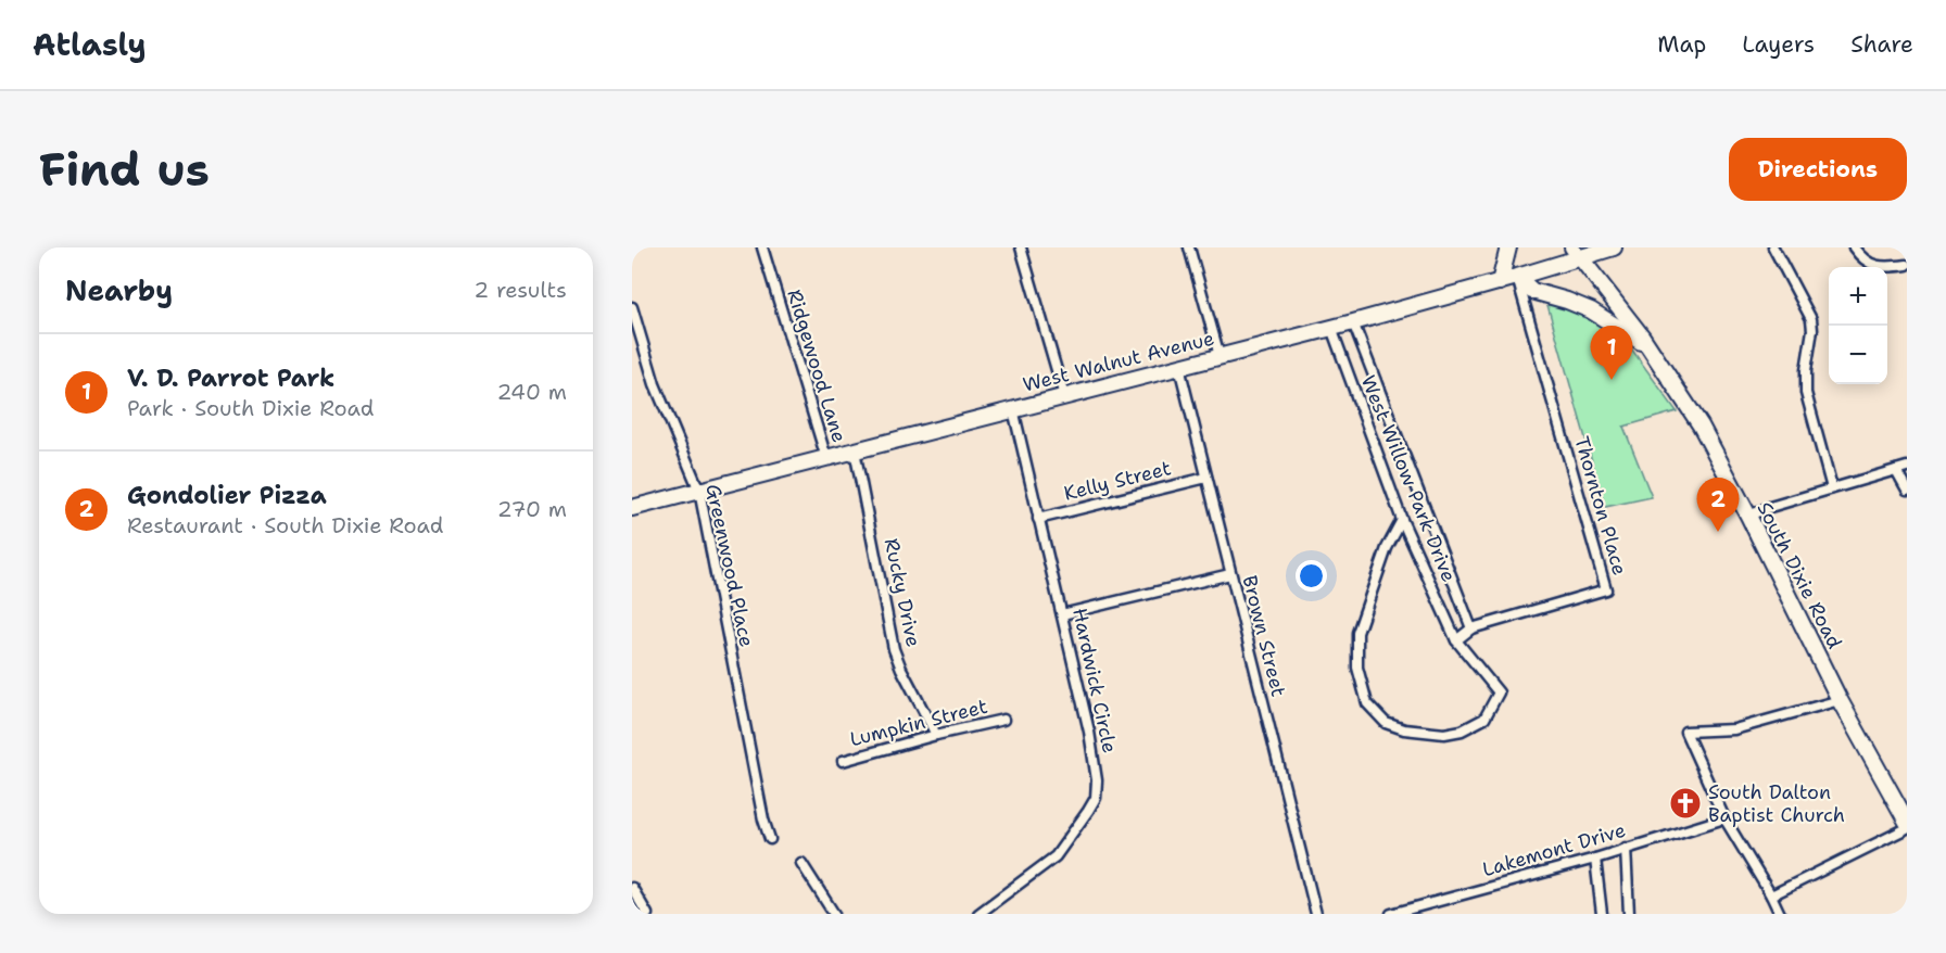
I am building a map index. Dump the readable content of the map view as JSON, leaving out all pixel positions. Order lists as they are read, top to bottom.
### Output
{
  "streets": {
    "main road": ["West Walnut Avenue", "South Dixie Road"],
    "street": [
      "Ridgewood Lane",
      "West Willow Park Drive",
      "Kelly Street",
      "Thornton Place",
      "Greenwood Place",
      "Rucky Drive",
      "Brown Street",
      "Hardwick Circle",
      "Lumpkin Street",
      "Lakemont Drive"
    ]
  },
  "crossings": [
    ["West Walnut Avenue", "Ridgewood Lane"],
    ["West Walnut Avenue", "West Willow Park Drive"],
    ["West Walnut Avenue", "Thornton Place"],
    ["West Walnut Avenue", "Greenwood Place"],
    ["West Walnut Avenue", "South Dixie Road"],
    ["West Walnut Avenue", "Rucky Drive"],
    ["West Walnut Avenue", "Brown Street"],
    ["West Walnut Avenue", "Hardwick Circle"],
    ["West Willow Park Drive", "Thornton Place"],
    ["Kelly Street", "Brown Street"],
    ["Kelly Street", "Hardwick Circle"],
    ["Rucky Drive", "Lumpkin Street"]
  ],
  "places": {
    "church": ["South Dalton Baptist Church"]
  },
  "page": {
    "header": "Atlasly",
    "nav": ["Map", "Layers", "Share"],
    "buttons": "Directions",
    "title": "Find us",
    "heading": ["Nearby", "2 results"],
    "map_buttons": ["+", "−"],
    "pins": ["1", "2"],
    "list": [
      {
        "mark": "1",
        "name": "V. D. Parrot Park",
        "note": "Park · South Dixie Road",
        "value": "240 m"
      },
      {
        "mark": "2",
        "name": "Gondolier Pizza",
        "note": "Restaurant · South Dixie Road",
        "value": "270 m"
      }
    ]
  }
}
